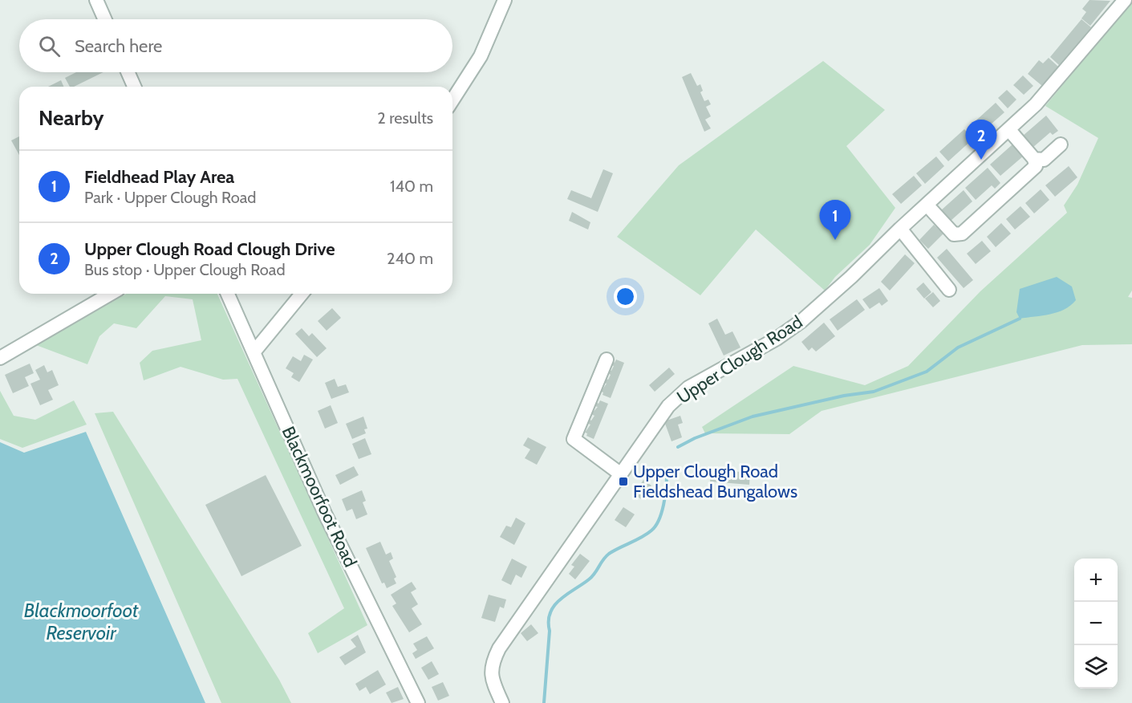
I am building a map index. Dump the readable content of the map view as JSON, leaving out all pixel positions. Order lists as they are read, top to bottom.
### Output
{
  "streets": {
    "street": ["Upper Clough Road", "Blackmoorfoot Road"]
  },
  "water": ["Blackmoorfoot Reservoir"],
  "places": {
    "transit": ["Upper Clough Road Fieldshead Bungalows"]
  },
  "page": {
    "search": "Search here",
    "heading": ["Nearby", "2 results"],
    "pins": ["2", "1"],
    "list": [
      {
        "mark": "1",
        "name": "Fieldhead Play Area",
        "note": "Park · Upper Clough Road",
        "value": "140 m"
      },
      {
        "mark": "2",
        "name": "Upper Clough Road Clough Drive",
        "note": "Bus stop · Upper Clough Road",
        "value": "240 m"
      }
    ],
    "map_buttons": ["+", "−"]
  }
}
